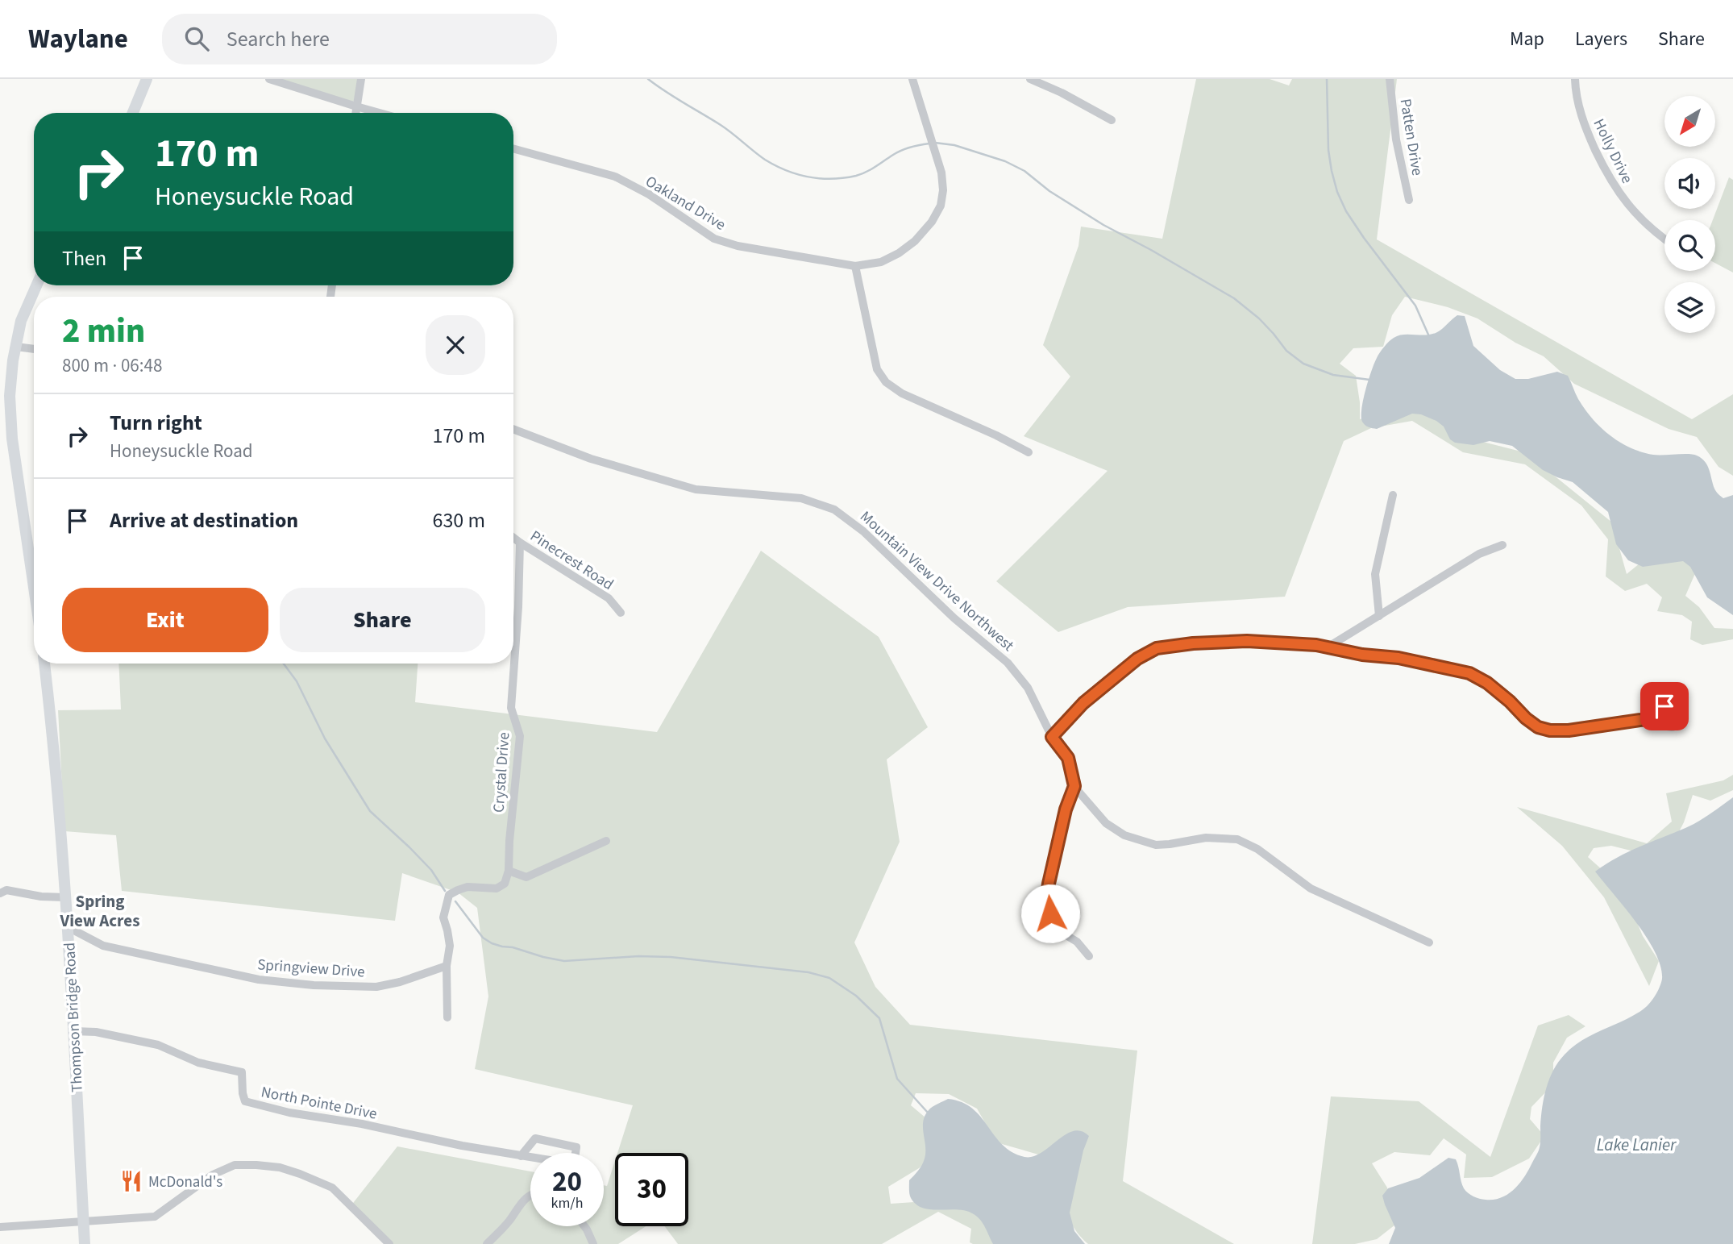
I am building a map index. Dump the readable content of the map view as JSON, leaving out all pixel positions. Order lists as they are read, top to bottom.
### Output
{
  "streets": {
    "highway": ["Thompson Bridge Road"],
    "street": [
      "Patten Drive",
      "Holly Drive",
      "Oakland Drive",
      "Pinecrest Road",
      "Mountain View Drive Northwest",
      "Crystal Drive",
      "Springview Drive",
      "North Pointe Drive"
    ]
  },
  "crossings": [
    ["Pinecrest Road", "Crystal Drive"],
    ["Springview Drive", "Thompson Bridge Road"],
    ["Thompson Bridge Road", "North Pointe Drive"]
  ],
  "districts": ["Spring View Acres"],
  "water": ["Lake Lanier"],
  "places": {
    "restaurant": ["McDonald's"]
  },
  "north": "bottom left",
  "page": {
    "header": "Waylane",
    "search": "Search here",
    "nav": ["Map", "Layers", "Share"],
    "turn": ["170 m", "Honeysuckle Road"],
    "then": "Then",
    "heading": ["2 min", "800 m · 06:48"],
    "list": [
      {
        "name": "Turn right",
        "note": "Honeysuckle Road",
        "value": "170 m"
      },
      {
        "name": "Arrive at destination",
        "value": "630 m"
      }
    ],
    "buttons": ["Exit", "Share"],
    "speed": "20 km/h",
    "limit": "30"
  }
}
